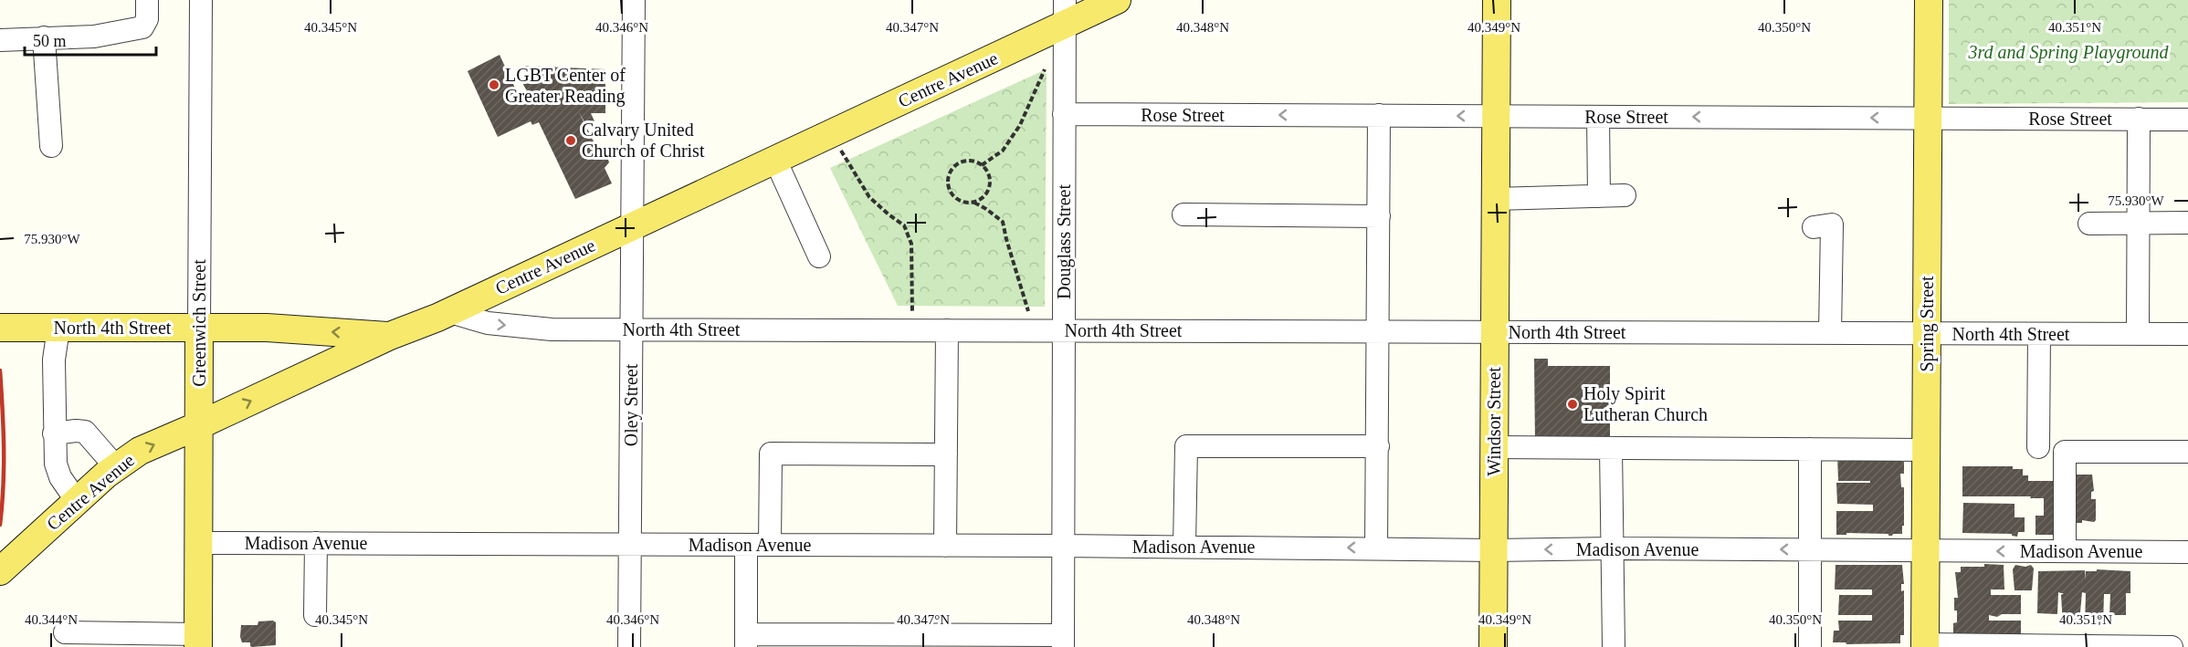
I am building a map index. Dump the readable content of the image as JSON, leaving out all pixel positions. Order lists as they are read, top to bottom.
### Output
{
  "streets": {
    "main road": [
      "Centre Avenue",
      "Greenwich Street",
      "Spring Street",
      "North 4th Street",
      "Windsor Street"
    ],
    "street": [
      "Rose Street",
      "Douglass Street",
      "Oley Street",
      "Madison Avenue"
    ]
  },
  "crossings": [
    ["Centre Avenue", "Douglass Street"],
    ["Centre Avenue", "Greenwich Street"],
    ["Centre Avenue", "North 4th Street"],
    ["Centre Avenue", "Oley Street"],
    ["Rose Street", "Douglass Street"],
    ["Rose Street", "Spring Street"],
    ["Rose Street", "Windsor Street"],
    ["Douglass Street", "North 4th Street"],
    ["Douglass Street", "Madison Avenue"],
    ["Greenwich Street", "North 4th Street"],
    ["Greenwich Street", "Madison Avenue"],
    ["Spring Street", "North 4th Street"],
    ["Spring Street", "Madison Avenue"],
    ["North 4th Street", "Oley Street"],
    ["North 4th Street", "Windsor Street"],
    ["Oley Street", "Madison Avenue"],
    ["Windsor Street", "Madison Avenue"]
  ],
  "one_way": ["Rose Street"],
  "parks": ["3rd and Spring Playground"],
  "places": ["LGBT Center of Greater Reading", "Calvary United Church of Christ", "Holy Spirit Lutheran Church"],
  "scale_bar": "50 m",
  "coordinates": [
    "40.345°N",
    "40.346°N",
    "40.347°N",
    "40.348°N",
    "40.349°N",
    "40.350°N",
    "40.351°N",
    "75.930°W",
    "40.344°N"
  ]
}
